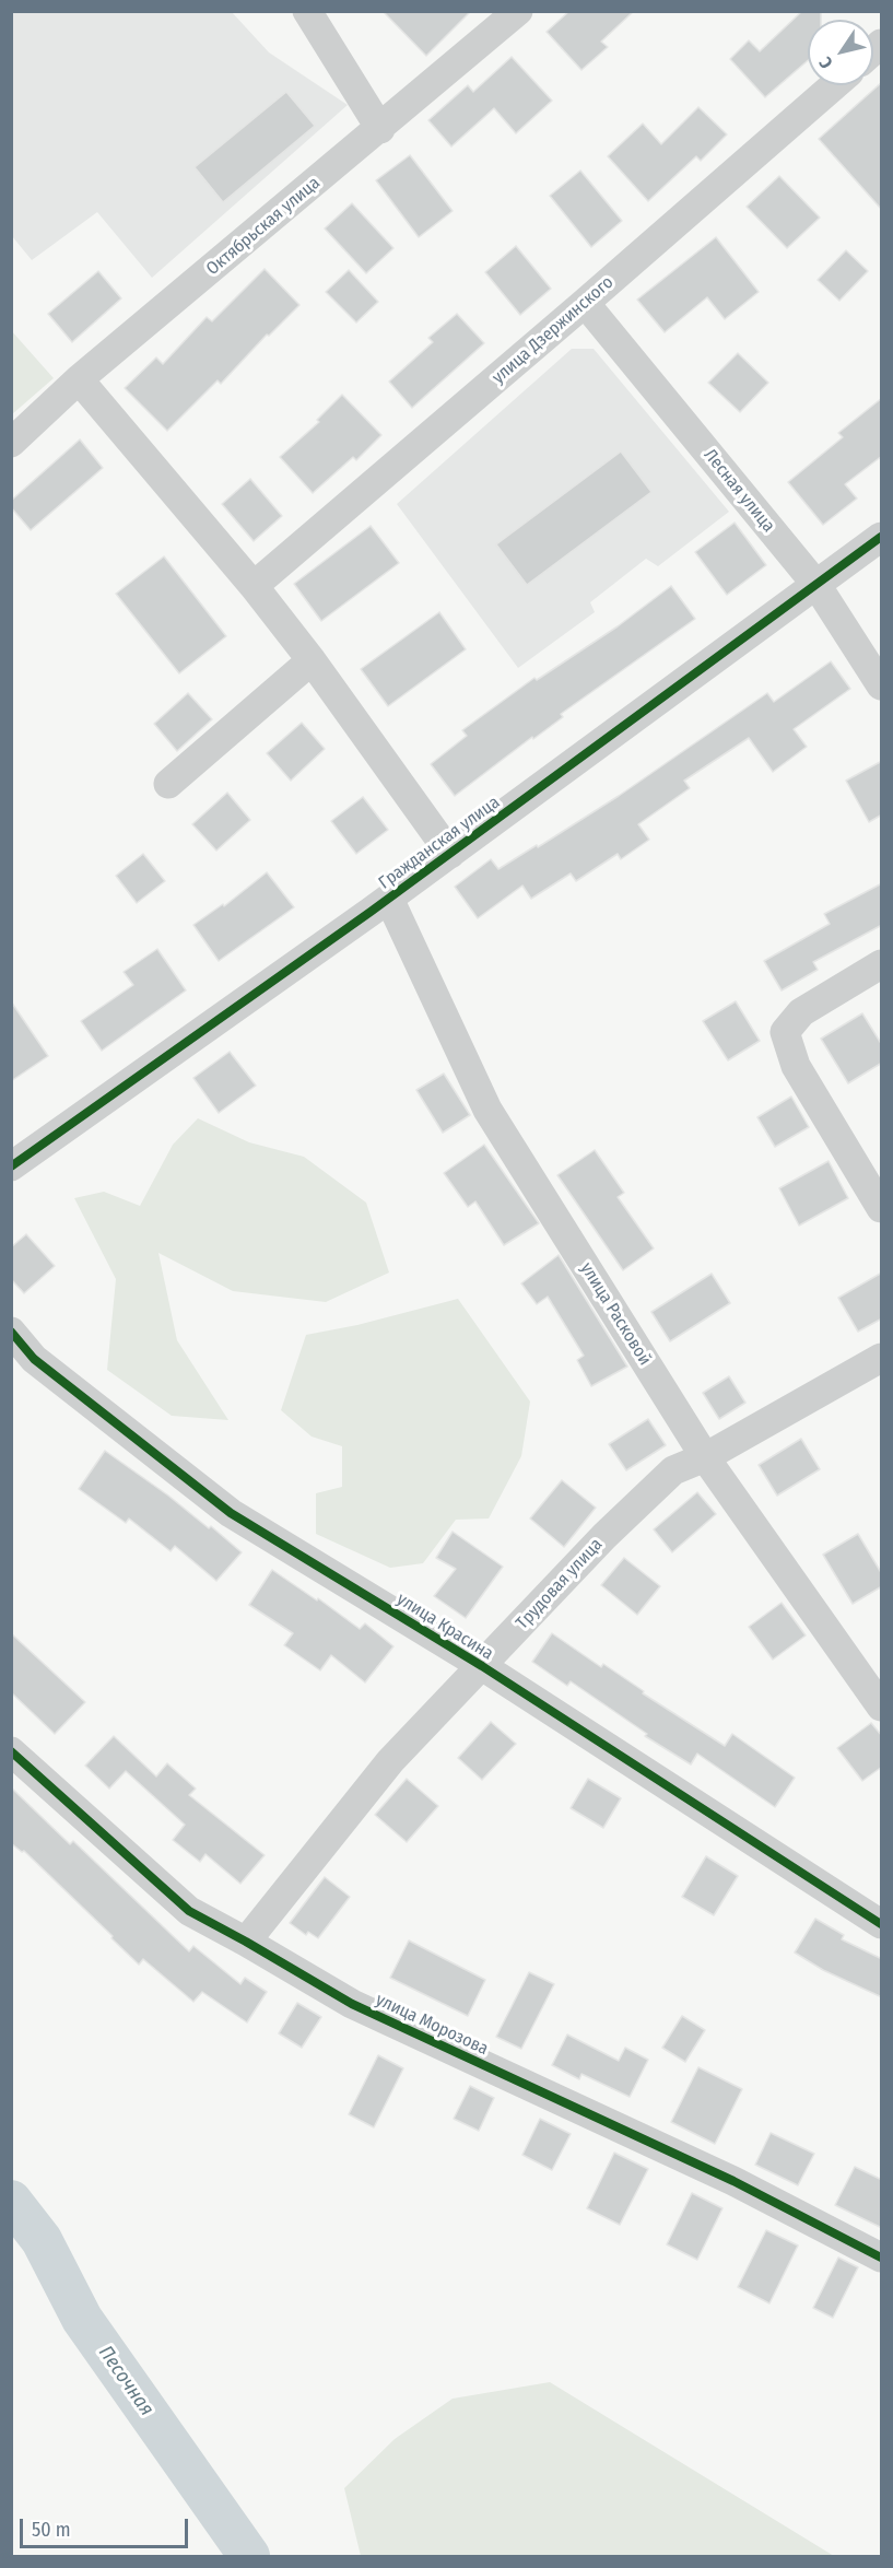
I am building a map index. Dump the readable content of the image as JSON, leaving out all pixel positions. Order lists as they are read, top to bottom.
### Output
{
  "streets": {
    "street": [
      "Октябрьская улица",
      "улица Дзержинского",
      "Лесная улица",
      "Гражданская улица",
      "улица Расковой",
      "Трудовая улица",
      "улица Красина",
      "улица Морозова"
    ]
  },
  "crossings": [
    ["улица Дзержинского", "Лесная улица"],
    ["Лесная улица", "Гражданская улица"],
    ["Гражданская улица", "улица Расковой"],
    ["улица Расковой", "Трудовая улица"],
    ["Трудовая улица", "улица Красина"],
    ["Трудовая улица", "улица Морозова"]
  ],
  "water": ["Песочная"],
  "scale_bar": "50 m",
  "north": "bottom left"
}
